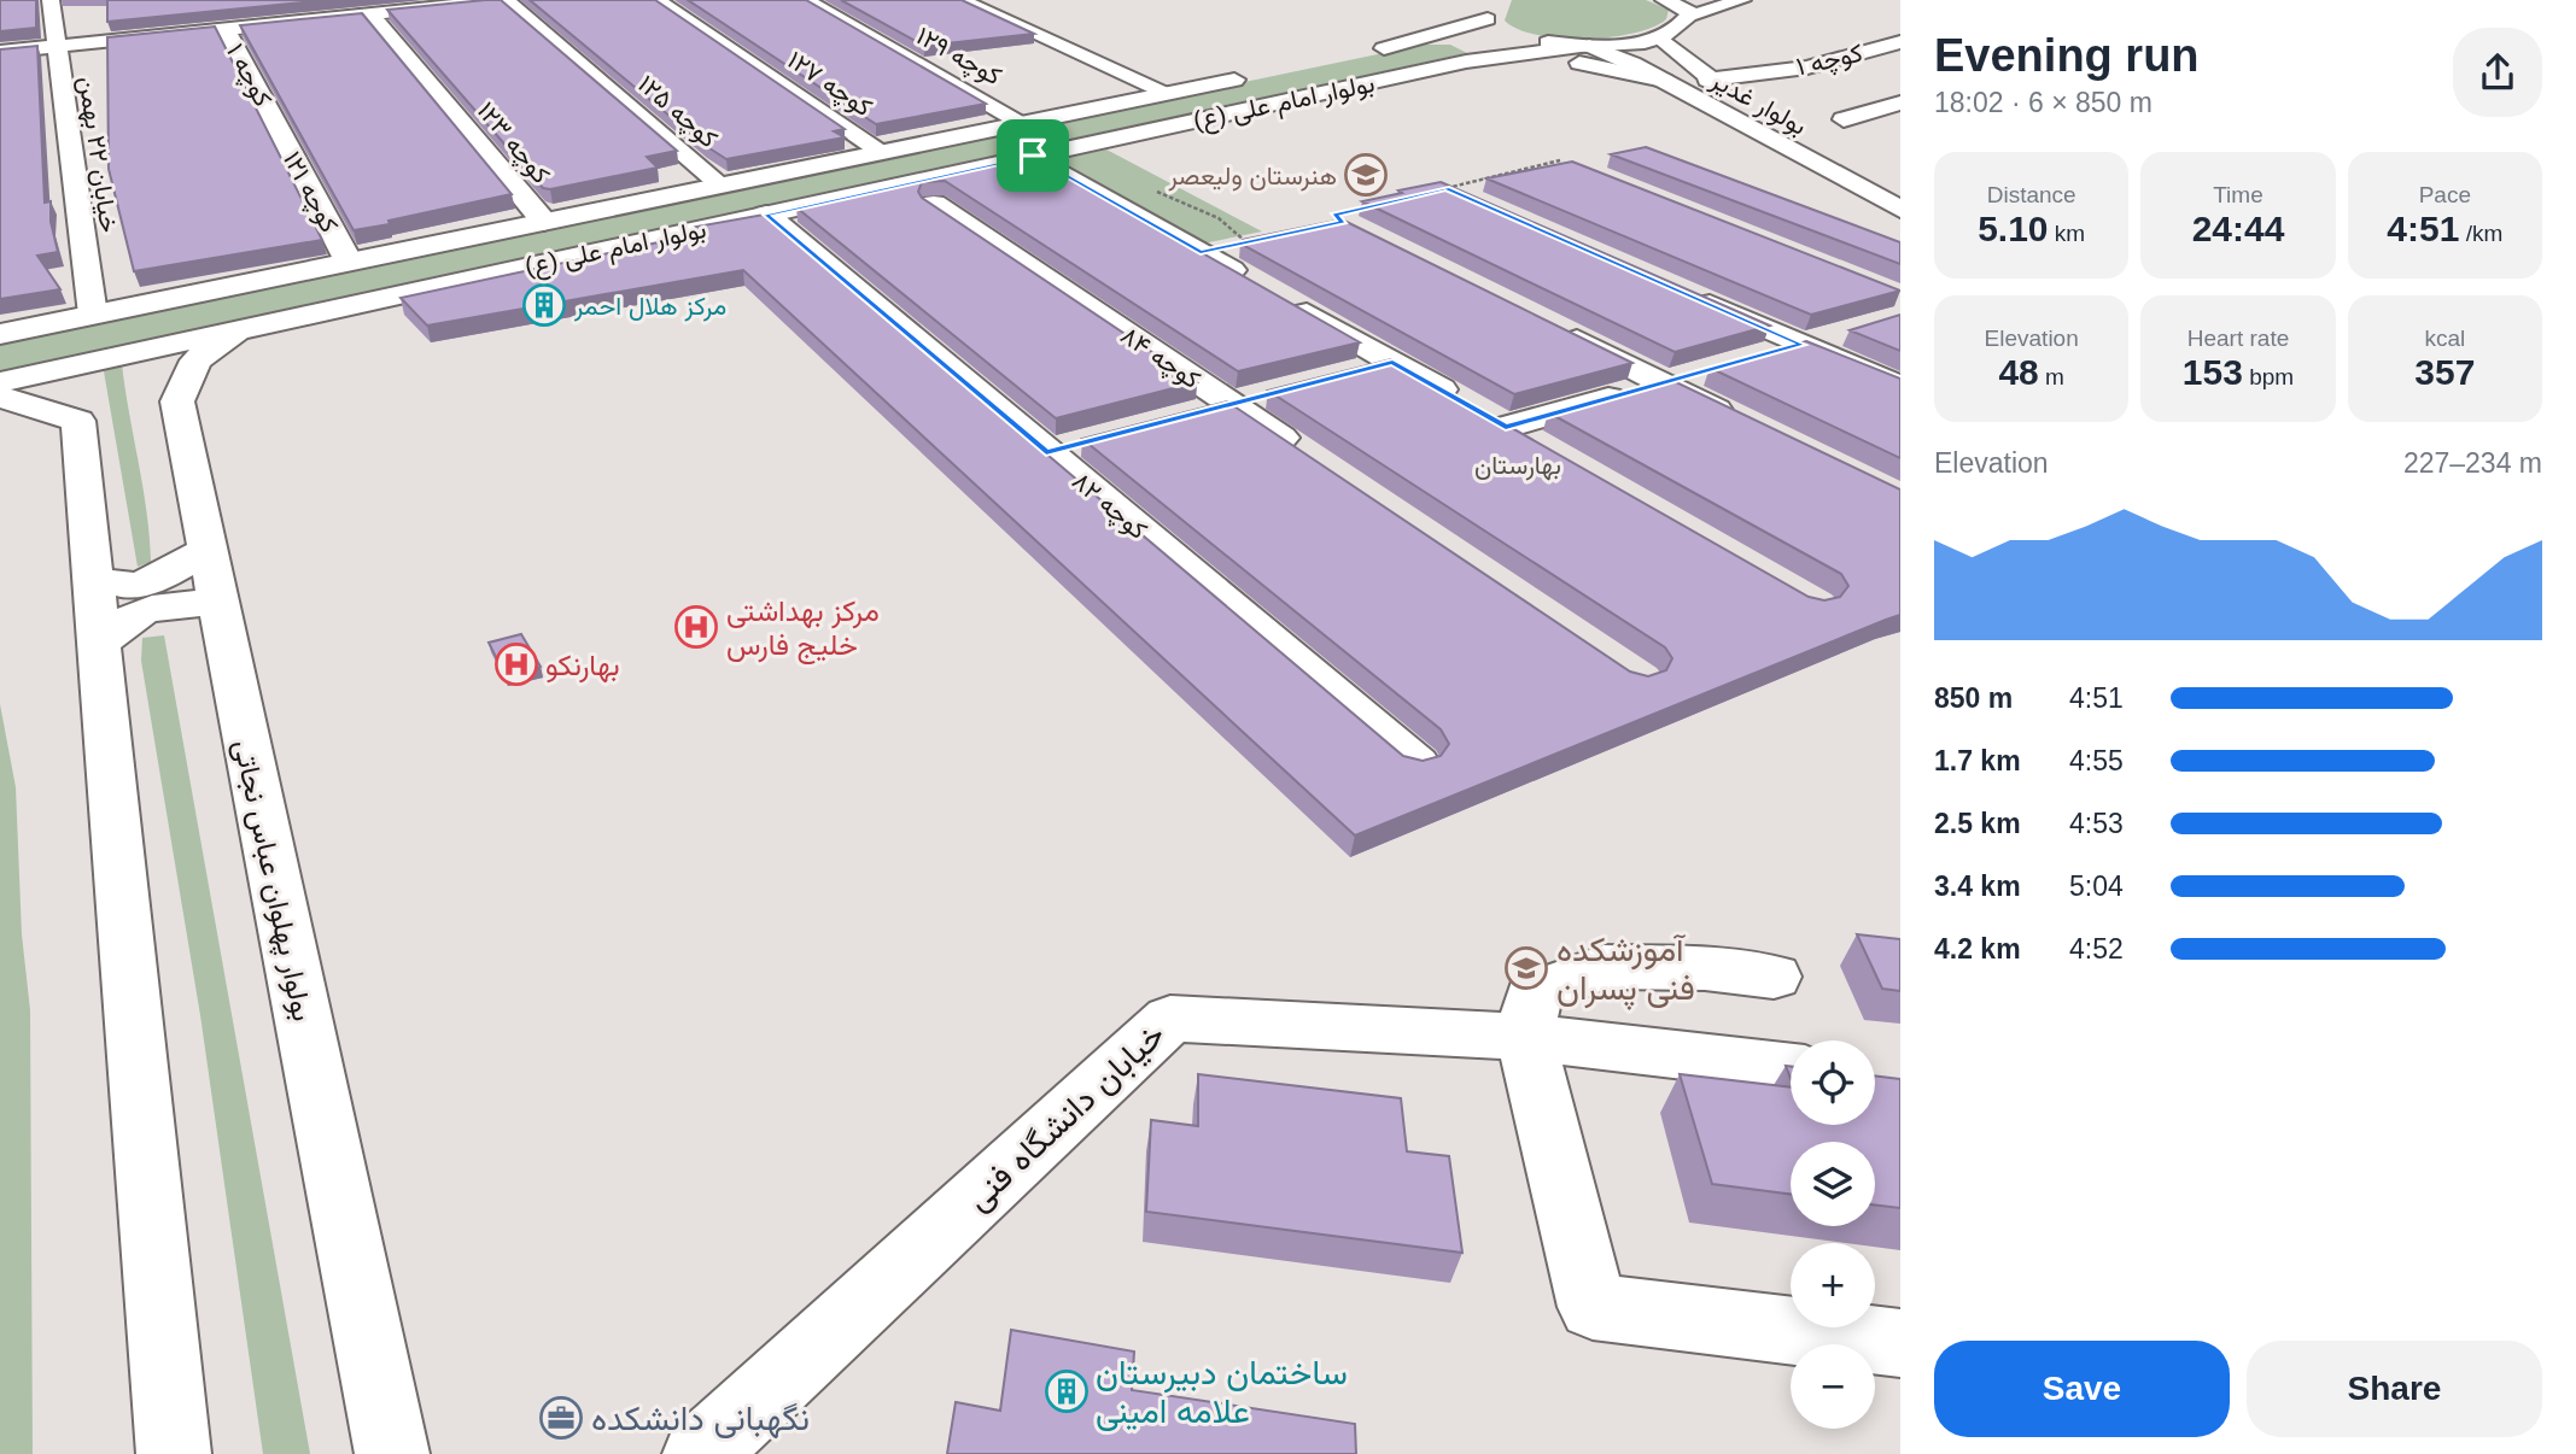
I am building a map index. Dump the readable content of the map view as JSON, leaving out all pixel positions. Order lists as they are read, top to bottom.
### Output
{
  "streets": {
    "street": [
      "کوچه ۱۲۹",
      "کوچه ۱",
      "کوچه ۱۲۷",
      "بولوار امام علی (ع)",
      "بولوار غدیر",
      "کوچه ۱۲۵",
      "کوچه ۱۲۳",
      "خیابان ۲۲ بهمن",
      "کوچه ۱۲۱",
      "کوچه ۸۴",
      "کوچه ۸۲",
      "بولوار پهلوان عباس نجاتی",
      "خیابان دانشگاه فنی"
    ]
  },
  "crossings": [
    ["کوچه ۱۲۹", "بولوار امام علی (ع)"],
    ["کوچه ۱", "بولوار غدیر"],
    ["کوچه ۱", "کوچه ۱۲۱"],
    ["کوچه ۱۲۷", "بولوار امام علی (ع)"],
    ["بولوار امام علی (ع)", "بولوار غدیر"],
    ["بولوار امام علی (ع)", "کوچه ۱۲۵"],
    ["بولوار امام علی (ع)", "کوچه ۱۲۳"],
    ["بولوار امام علی (ع)", "خیابان ۲۲ بهمن"],
    ["بولوار امام علی (ع)", "کوچه ۱۲۱"],
    ["بولوار امام علی (ع)", "کوچه ۸۲"],
    ["بولوار امام علی (ع)", "بولوار پهلوان عباس نجاتی"]
  ],
  "districts": ["بهارستان"],
  "places": {
    "school or university": ["هنرستان ولیعصر", "آموزشکده فنی پسران"],
    "building": ["مرکز هلال احمر", "ساختمان دبیرستان علامه امینی"],
    "hospital": ["مرکز بهداشتی خلیج فارس", "بهارنکو"],
    "office": ["نگهبانی دانشکده"]
  },
  "page": {
    "heading": ["Evening run", "18:02 · 6 × 850 m"],
    "stats": [
      ["Distance", "5.10 km"],
      ["Time", "24:44"],
      ["Pace", "4:51 /km"],
      ["Elevation", "48 m"],
      ["Heart rate", "153 bpm"],
      ["kcal", "357"]
    ],
    "chart": ["Elevation", "227–234 m"],
    "list": [
      {
        "name": "850 m",
        "note": "4:51"
      },
      {
        "name": "1.7 km",
        "note": "4:55"
      },
      {
        "name": "2.5 km",
        "note": "4:53"
      },
      {
        "name": "3.4 km",
        "note": "5:04"
      },
      {
        "name": "4.2 km",
        "note": "4:52"
      }
    ],
    "map_buttons": ["+", "−"],
    "buttons": ["Save", "Share"]
  }
}
